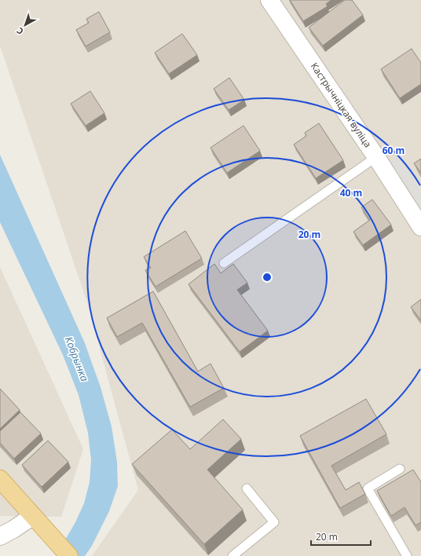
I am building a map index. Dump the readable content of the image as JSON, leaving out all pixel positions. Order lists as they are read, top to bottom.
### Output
{
  "streets": {
    "street": ["Кастрычніцкая вуліца"]
  },
  "water": ["Кобрынка"],
  "scale_bar": "20 m",
  "north": "bottom left",
  "rings": ["60 m", "40 m", "20 m"]
}
